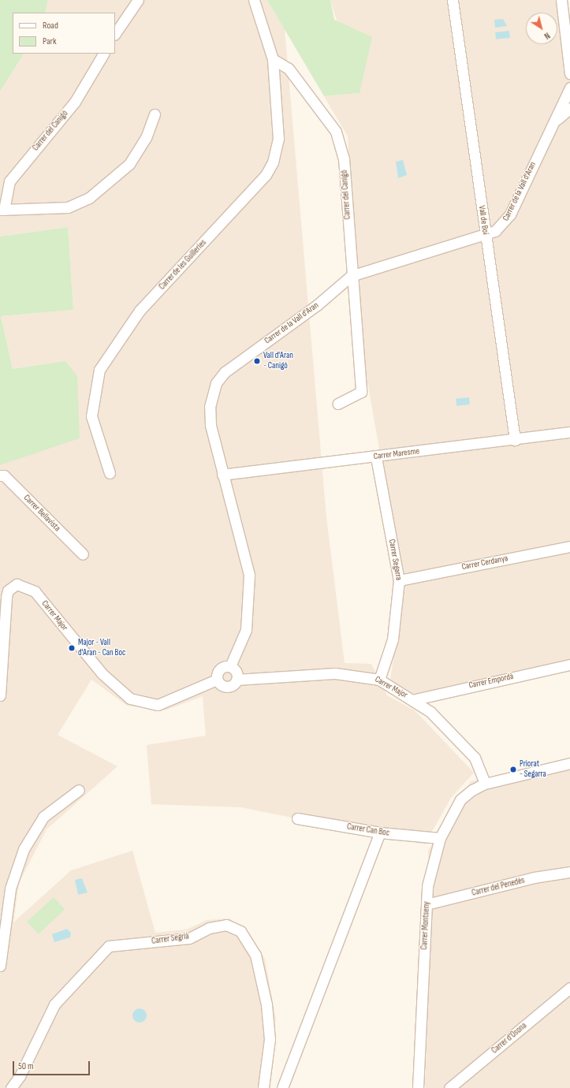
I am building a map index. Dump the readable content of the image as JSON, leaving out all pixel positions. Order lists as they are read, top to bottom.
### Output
{
  "streets": {
    "street": [
      "Carrer del Canigó",
      "Carrer de la Vall d'Aran",
      "Vall de Boí",
      "Carrer de les Guilleries",
      "Carrer Maresme",
      "Carrer Bellavista",
      "Carrer Segarra",
      "Carrer Cerdanya",
      "Carrer Major",
      "Carrer Empordà",
      "Carrer Can Boc",
      "Carrer del Penedès",
      "Carrer Montseny",
      "Carrer Segrià",
      "Carrer d'Osona"
    ]
  },
  "crossings": [
    ["Carrer del Canigó", "Carrer de la Vall d'Aran"],
    ["Carrer del Canigó", "Carrer de les Guilleries"],
    ["Carrer de la Vall d'Aran", "Vall de Boí"],
    ["Carrer de la Vall d'Aran", "Carrer Maresme"],
    ["Carrer de la Vall d'Aran", "Carrer Major"],
    ["Vall de Boí", "Carrer Maresme"],
    ["Carrer Maresme", "Carrer Segarra"],
    ["Carrer Segarra", "Carrer Cerdanya"],
    ["Carrer Segarra", "Carrer Major"],
    ["Carrer Major", "Carrer Empordà"],
    ["Carrer Major", "Carrer Montseny"],
    ["Carrer Can Boc", "Carrer Montseny"],
    ["Carrer del Penedès", "Carrer Montseny"]
  ],
  "places": ["Vall d'Aran - Canigó", "Major - Vall d'Aran - Can Boc", "Priorat - Segarra"],
  "legend": ["Road", "Park"],
  "scale_bar": "50 m",
  "north": "bottom right"
}
